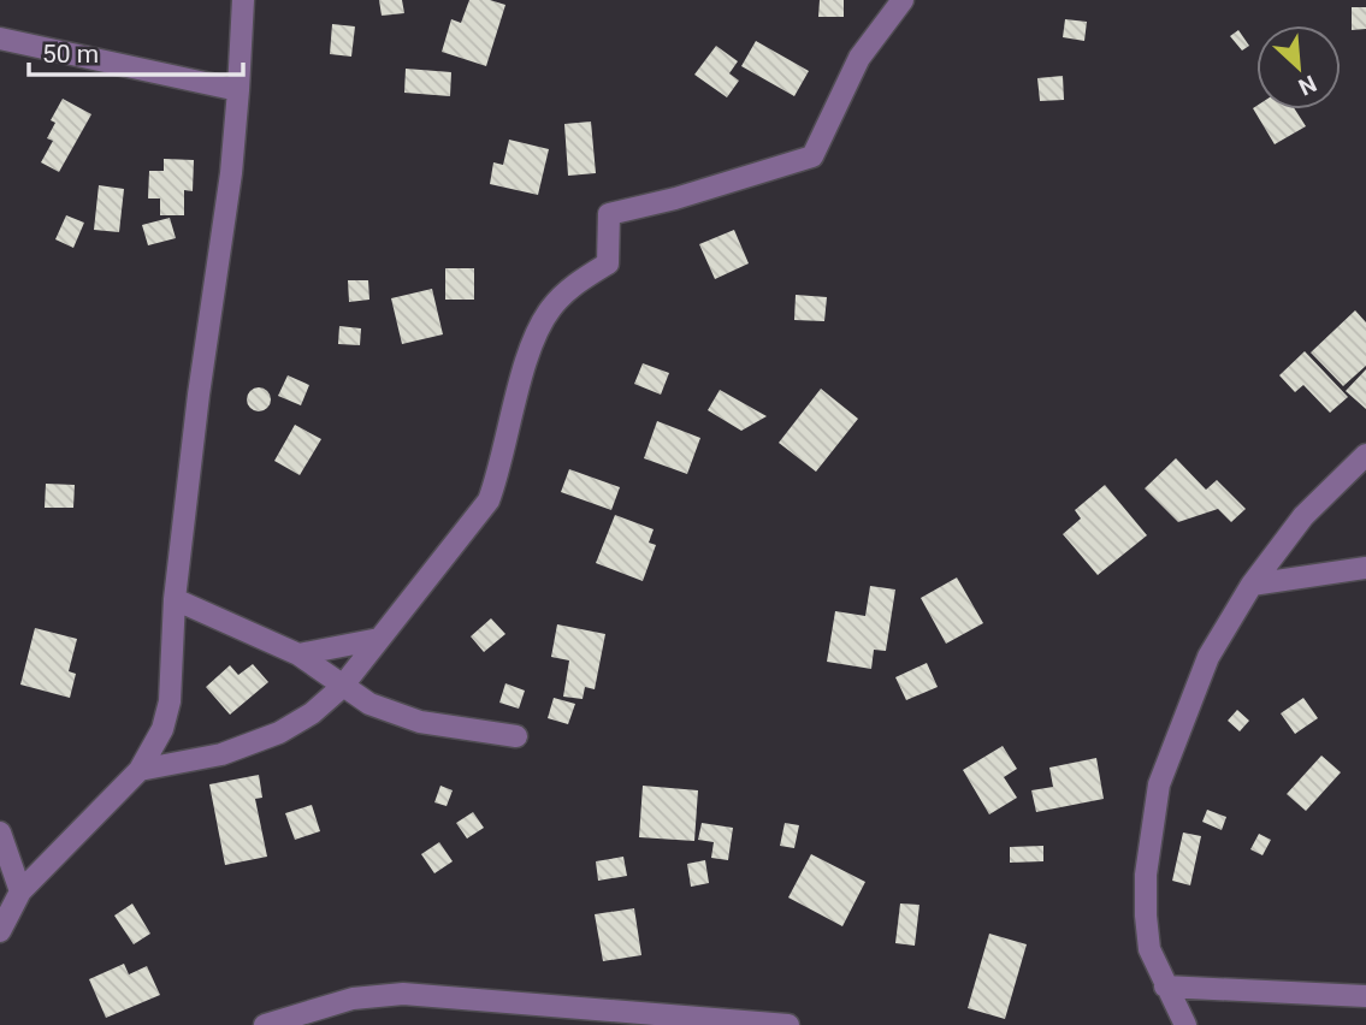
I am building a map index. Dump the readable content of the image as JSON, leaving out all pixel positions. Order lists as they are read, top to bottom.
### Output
{
  "scale_bar": "50 m",
  "north": "bottom right"
}
